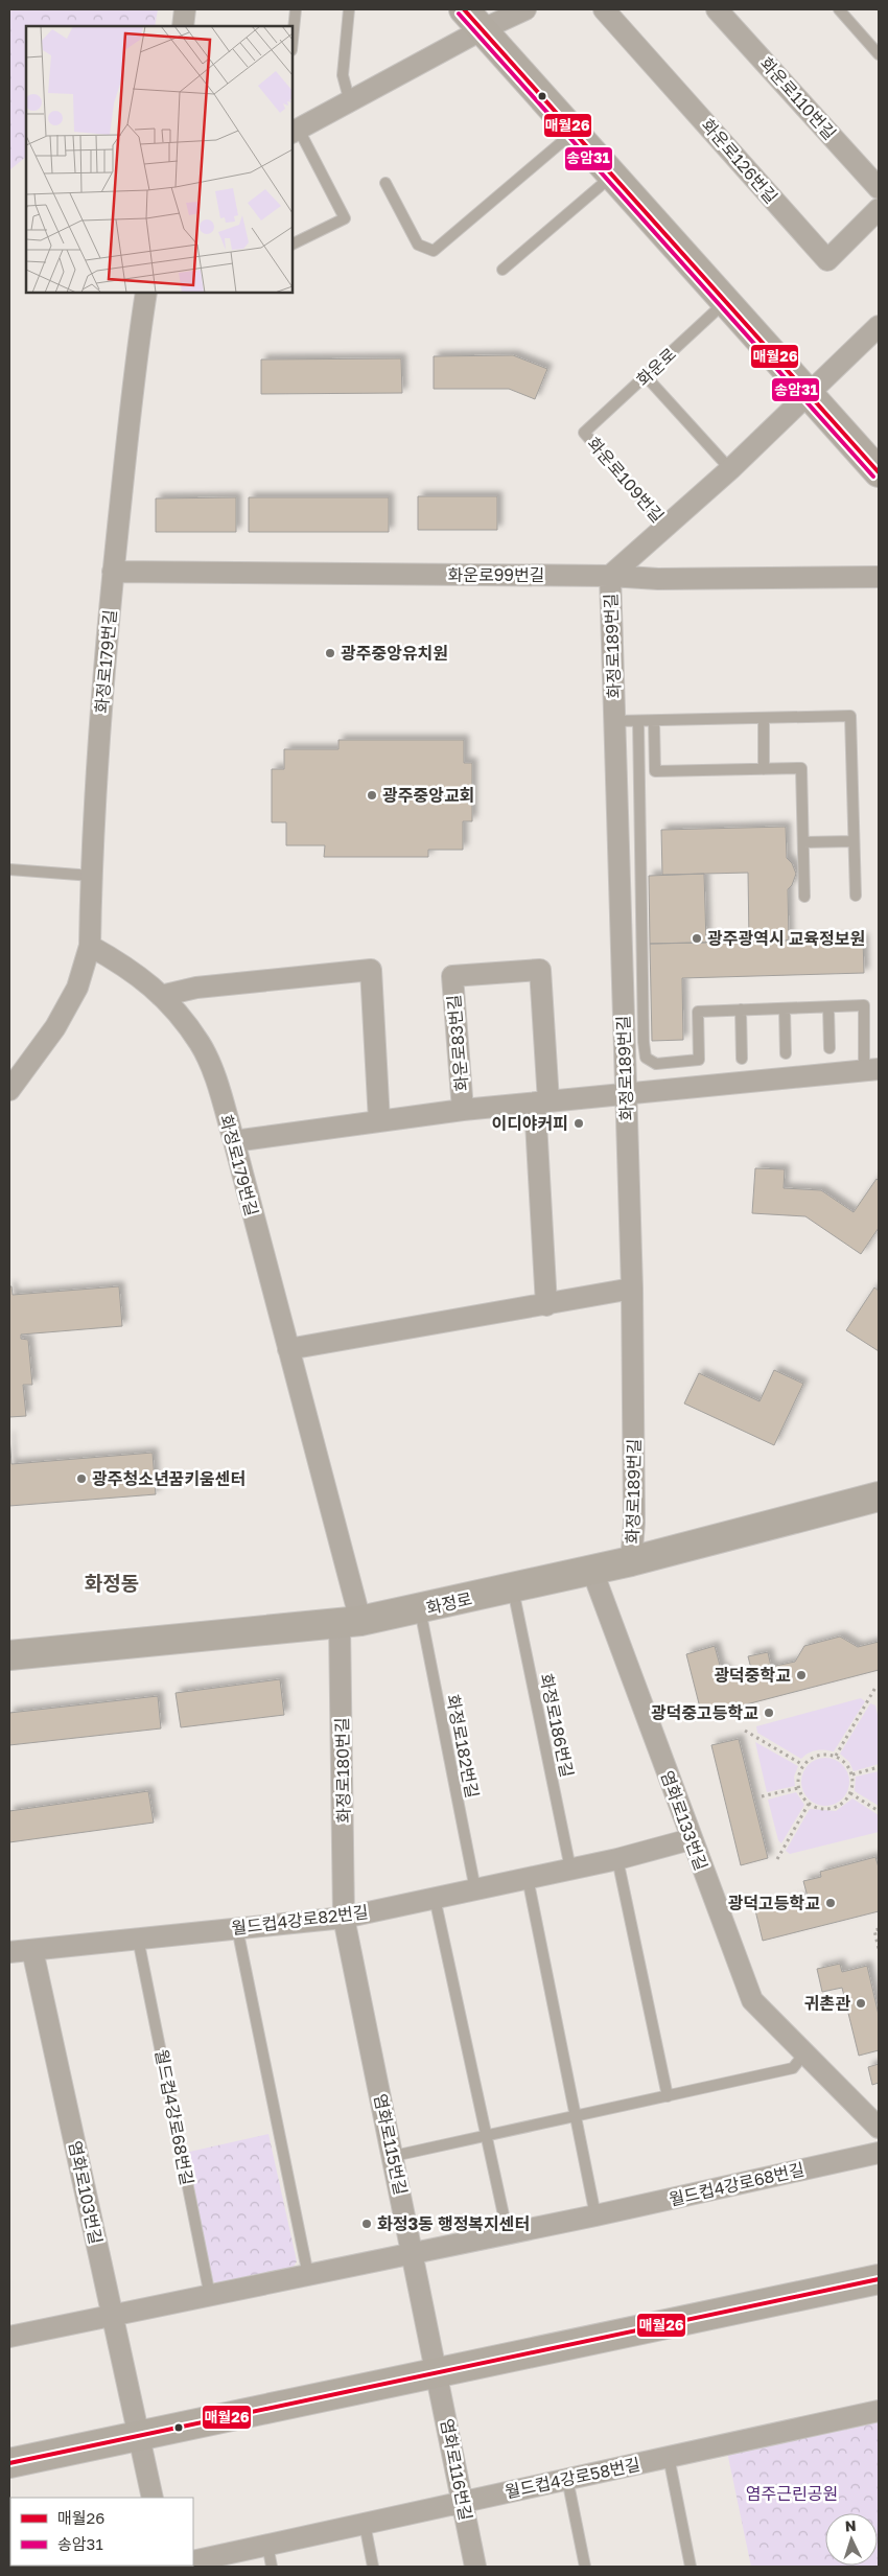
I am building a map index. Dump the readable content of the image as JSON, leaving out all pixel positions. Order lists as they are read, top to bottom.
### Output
{
  "streets": {
    "street": [
      "화운로110번길",
      "화운로126번길",
      "화운로109번길",
      "화운로99번길",
      "화정로189번길",
      "화정로179번길",
      "화운로83번길",
      "화정로",
      "화정로180번길",
      "염화로133번길",
      "월드컵4강로82번길",
      "월드컵4강로68번길",
      "염화로115번길",
      "염화로103번길",
      "염화로116번길",
      "월드컵4강로58번길"
    ],
    "lane": ["화운로", "화정로186번길", "화정로182번길"]
  },
  "crossings": [
    ["화운로", "화운로109번길"],
    ["화운로109번길", "화운로99번길"],
    ["화운로109번길", "화정로189번길"],
    ["화운로99번길", "화정로189번길"],
    ["화운로99번길", "화정로179번길"],
    ["화정로189번길", "화운로83번길"],
    ["화정로189번길", "화정로"],
    ["화정로179번길", "화운로83번길"],
    ["화정로179번길", "화정로"],
    ["화정로179번길", "화정로180번길"],
    ["화정로", "화정로186번길"],
    ["화정로", "화정로182번길"],
    ["화정로", "화정로180번길"],
    ["화정로", "염화로133번길"],
    ["화정로186번길", "월드컵4강로82번길"],
    ["화정로182번길", "월드컵4강로82번길"],
    ["화정로180번길", "월드컵4강로82번길"],
    ["화정로180번길", "염화로115번길"],
    ["염화로133번길", "월드컵4강로82번길"],
    ["월드컵4강로82번길", "월드컵4강로68번길"],
    ["월드컵4강로82번길", "염화로115번길"],
    ["월드컵4강로82번길", "염화로103번길"],
    ["월드컵4강로68번길", "염화로115번길"],
    ["월드컵4강로68번길", "염화로103번길"],
    ["염화로115번길", "염화로116번길"],
    ["염화로116번길", "월드컵4강로58번길"]
  ],
  "districts": ["화정동"],
  "parks": ["염주근린공원"],
  "places": [
    "광주중앙유치원",
    "광주중앙교회",
    "광주광역시 교육정보원",
    "이디야커피",
    "광주청소년꿈키움센터",
    "광덕중학교",
    "광덕중고등학교",
    "광덕고등학교",
    "귀촌관",
    "화정3동 행정복지센터"
  ],
  "lines": ["transit line 매월26", "transit line 송암31"],
  "legend": ["매월26", "송암31"],
  "north": "top"
}
